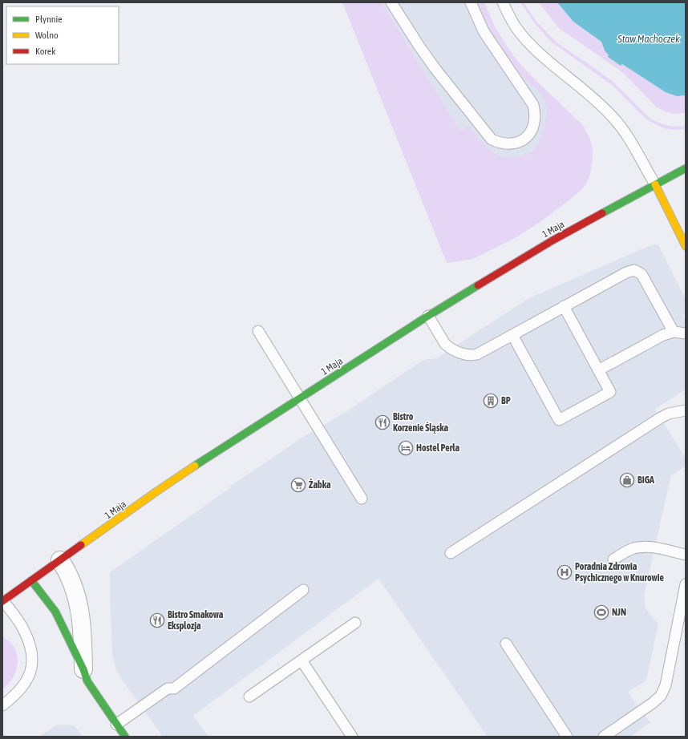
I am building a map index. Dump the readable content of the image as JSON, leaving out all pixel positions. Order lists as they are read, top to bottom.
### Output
{
  "streets": {
    "street": ["1 Maja"]
  },
  "water": ["Staw Machoczek"],
  "places": {
    "building": ["BP"],
    "restaurant": ["Bistro Korzenie Śląska", "Bistro Smakowa Eksplozja"],
    "hotel": ["Hostel Perła"],
    "shop": ["BIGA"],
    "supermarket": ["Żabka"],
    "hospital": ["Poradnia Zdrowia Psychicznego w Knurowie"],
    "sports": ["NJN"]
  },
  "legend": ["Płynnie", "Wolno", "Korek"]
}
